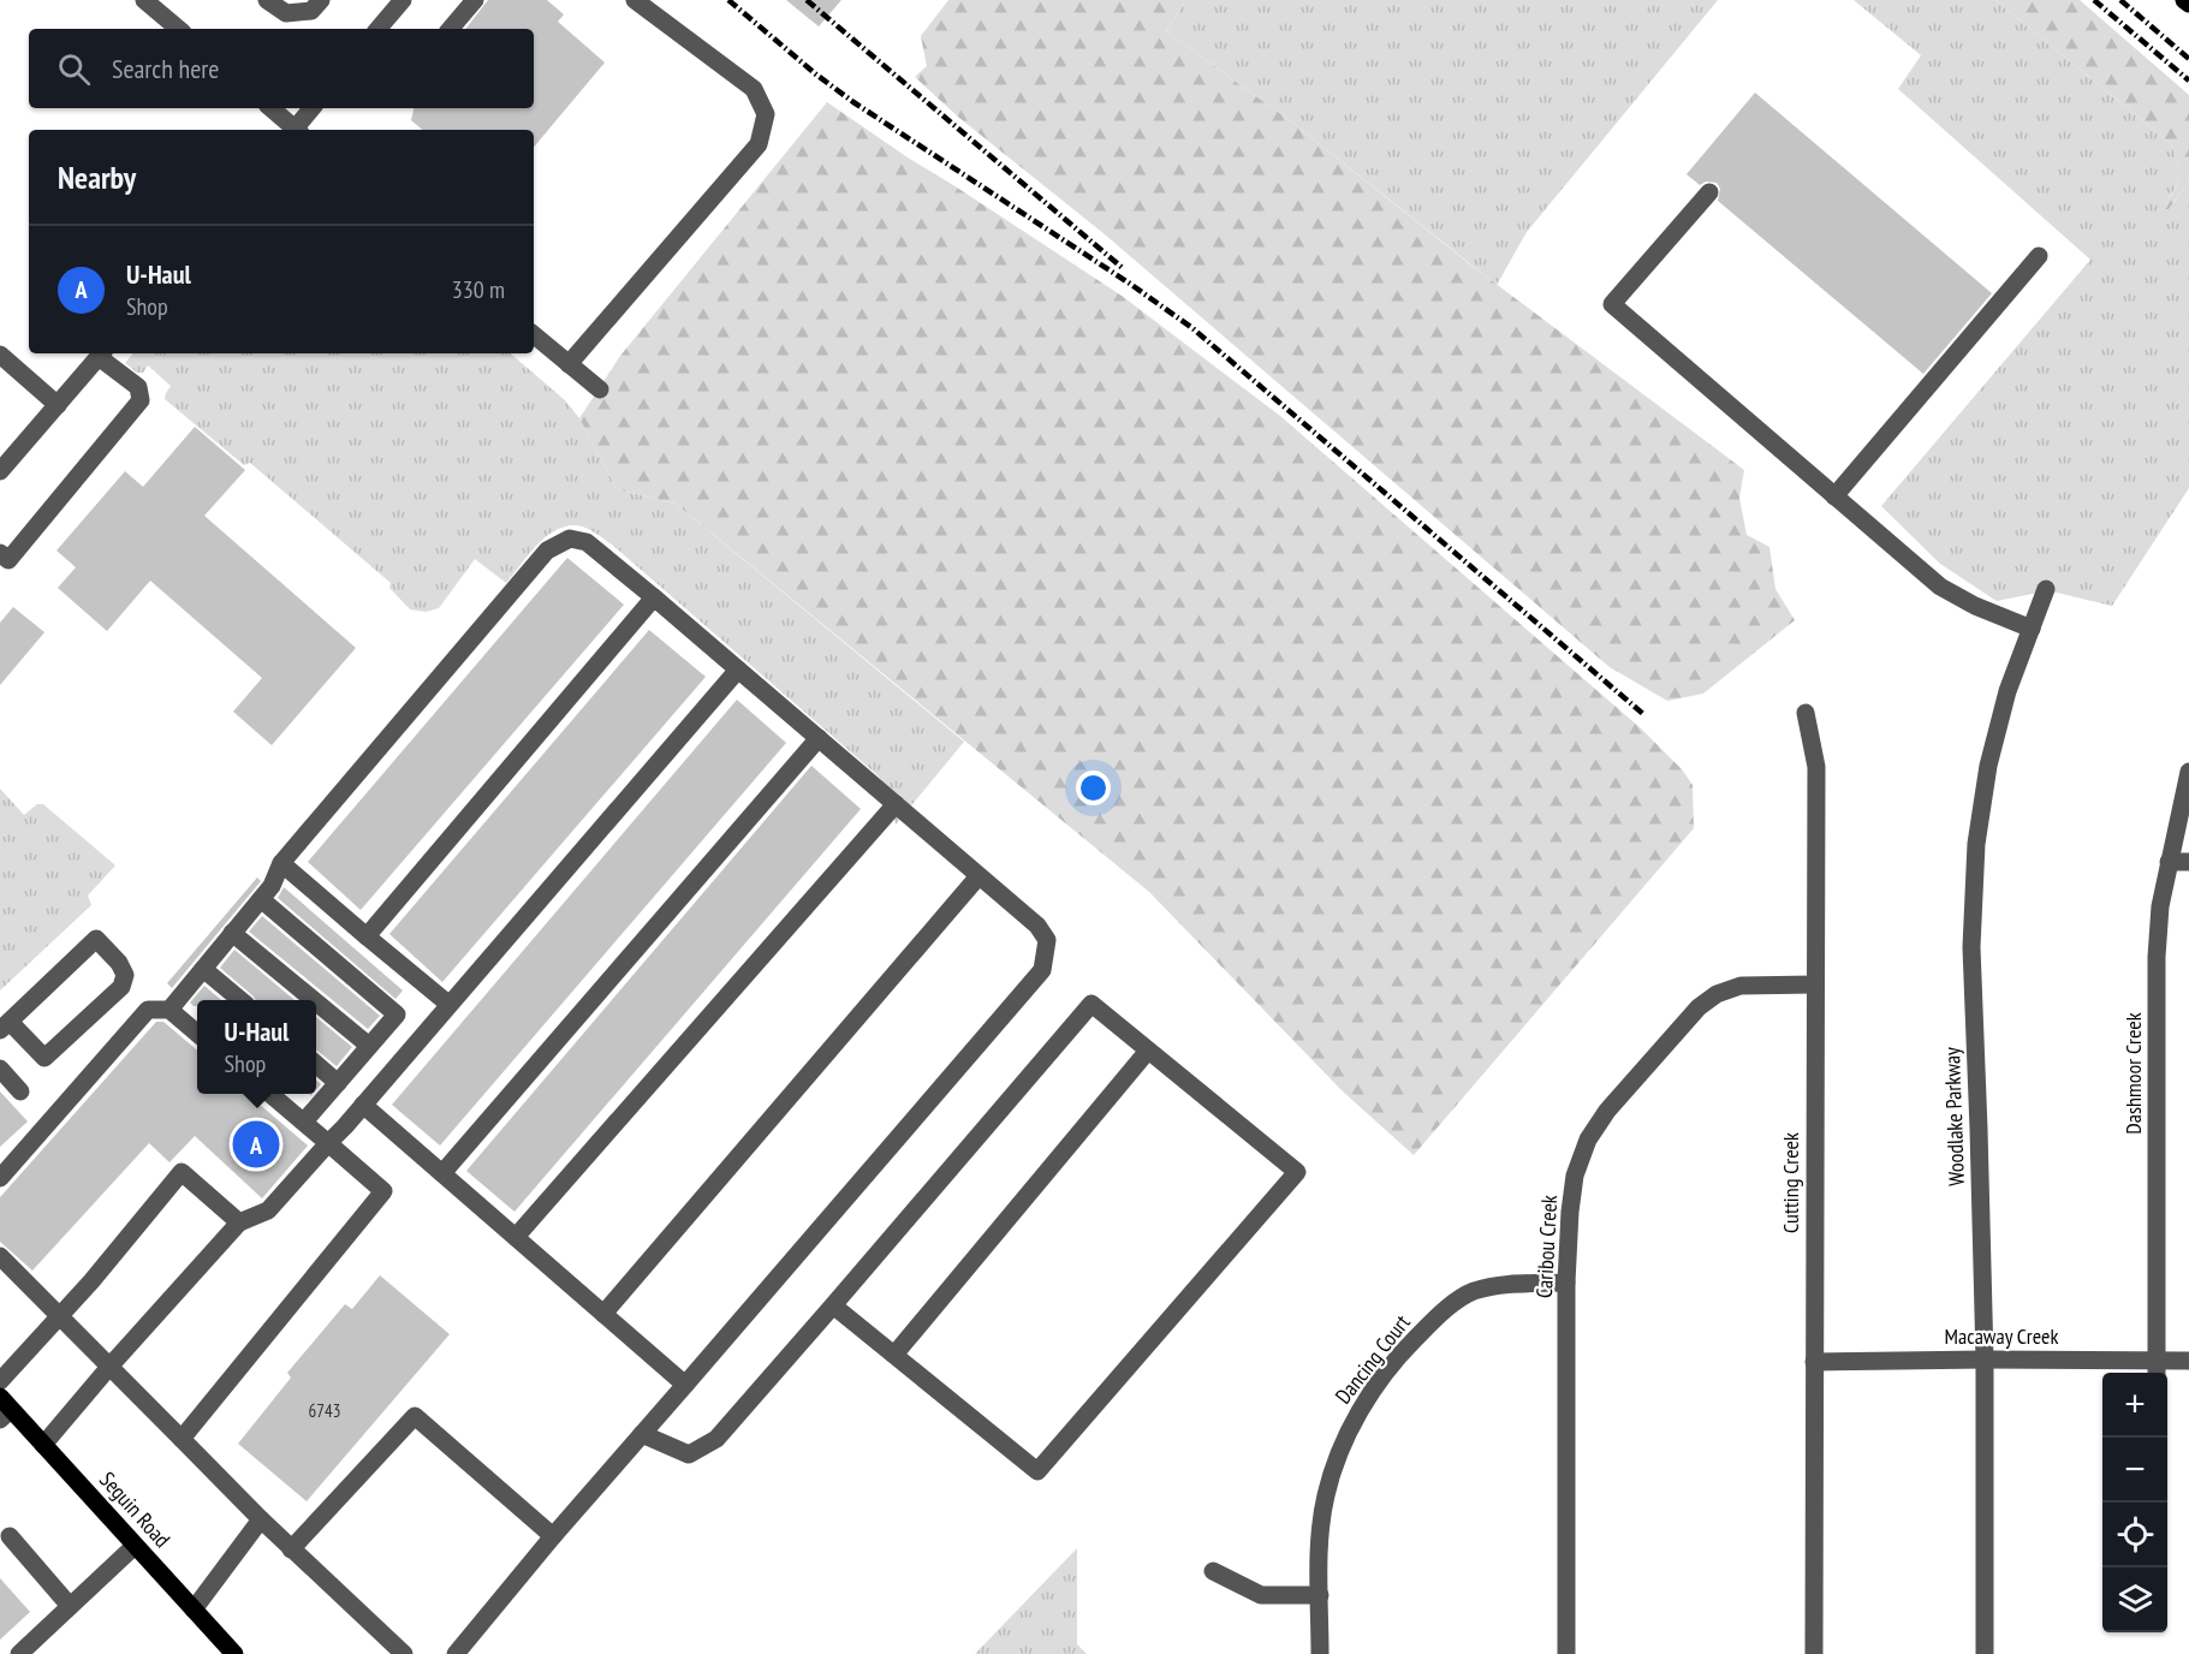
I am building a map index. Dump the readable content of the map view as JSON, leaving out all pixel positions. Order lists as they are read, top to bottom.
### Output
{
  "streets": {
    "main road": ["Seguin Road"],
    "street": [
      "Dashmoor Creek",
      "Woodlake Parkway",
      "Cutting Creek",
      "Caribou Creek",
      "Macaway Creek",
      "Dancing Court"
    ]
  },
  "crossings": [
    ["Dashmoor Creek", "Macaway Creek"],
    ["Woodlake Parkway", "Macaway Creek"],
    ["Cutting Creek", "Caribou Creek"],
    ["Cutting Creek", "Macaway Creek"],
    ["Caribou Creek", "Dancing Court"]
  ],
  "house_numbers": ["6743"],
  "page": {
    "search": "Search here",
    "heading": "Nearby",
    "list": [
      {
        "mark": "A",
        "name": "U-Haul",
        "note": "Shop",
        "value": "330 m"
      }
    ],
    "popup": ["U-Haul", "Shop"],
    "pins": "A",
    "map_buttons": ["+", "−"]
  }
}
